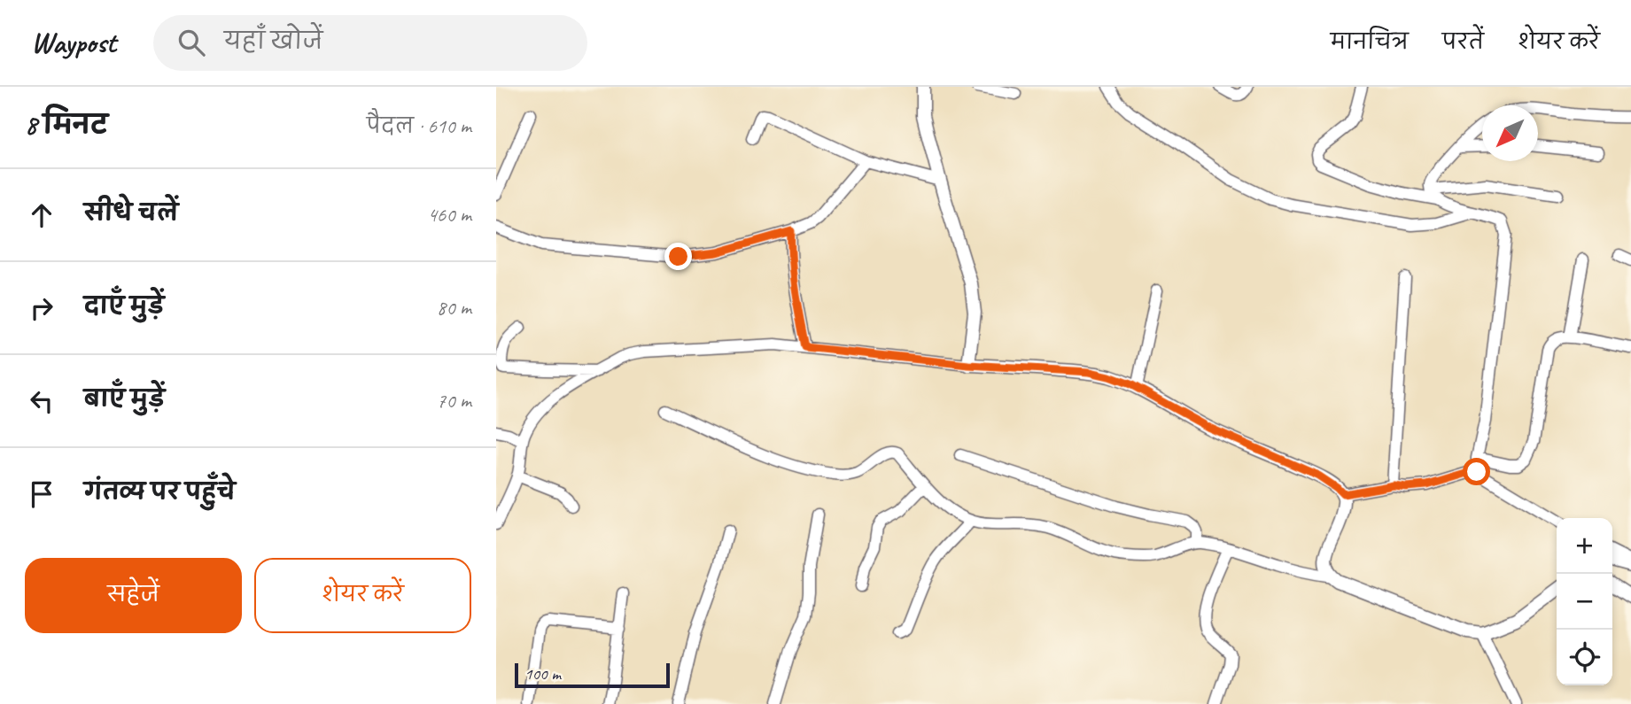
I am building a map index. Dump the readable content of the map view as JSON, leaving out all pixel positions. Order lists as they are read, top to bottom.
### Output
{
  "scale_bar": "100 m",
  "north": "bottom left",
  "page": {
    "header": "Waypost",
    "search": "यहाँ खोजें",
    "nav": ["मानचित्र", "परतें", "शेयर करें"],
    "heading": ["8 मिनट", "पैदल · 610 m"],
    "list": [
      ["सीधे चलें", "460 m"],
      ["दाएँ मुड़ें", "80 m"],
      ["बाएँ मुड़ें", "70 m"],
      "गंतव्य पर पहुँचे"
    ],
    "map_buttons": ["+", "−"],
    "buttons": ["सहेजें", "शेयर करें"],
    "scale": "100 m"
  }
}
